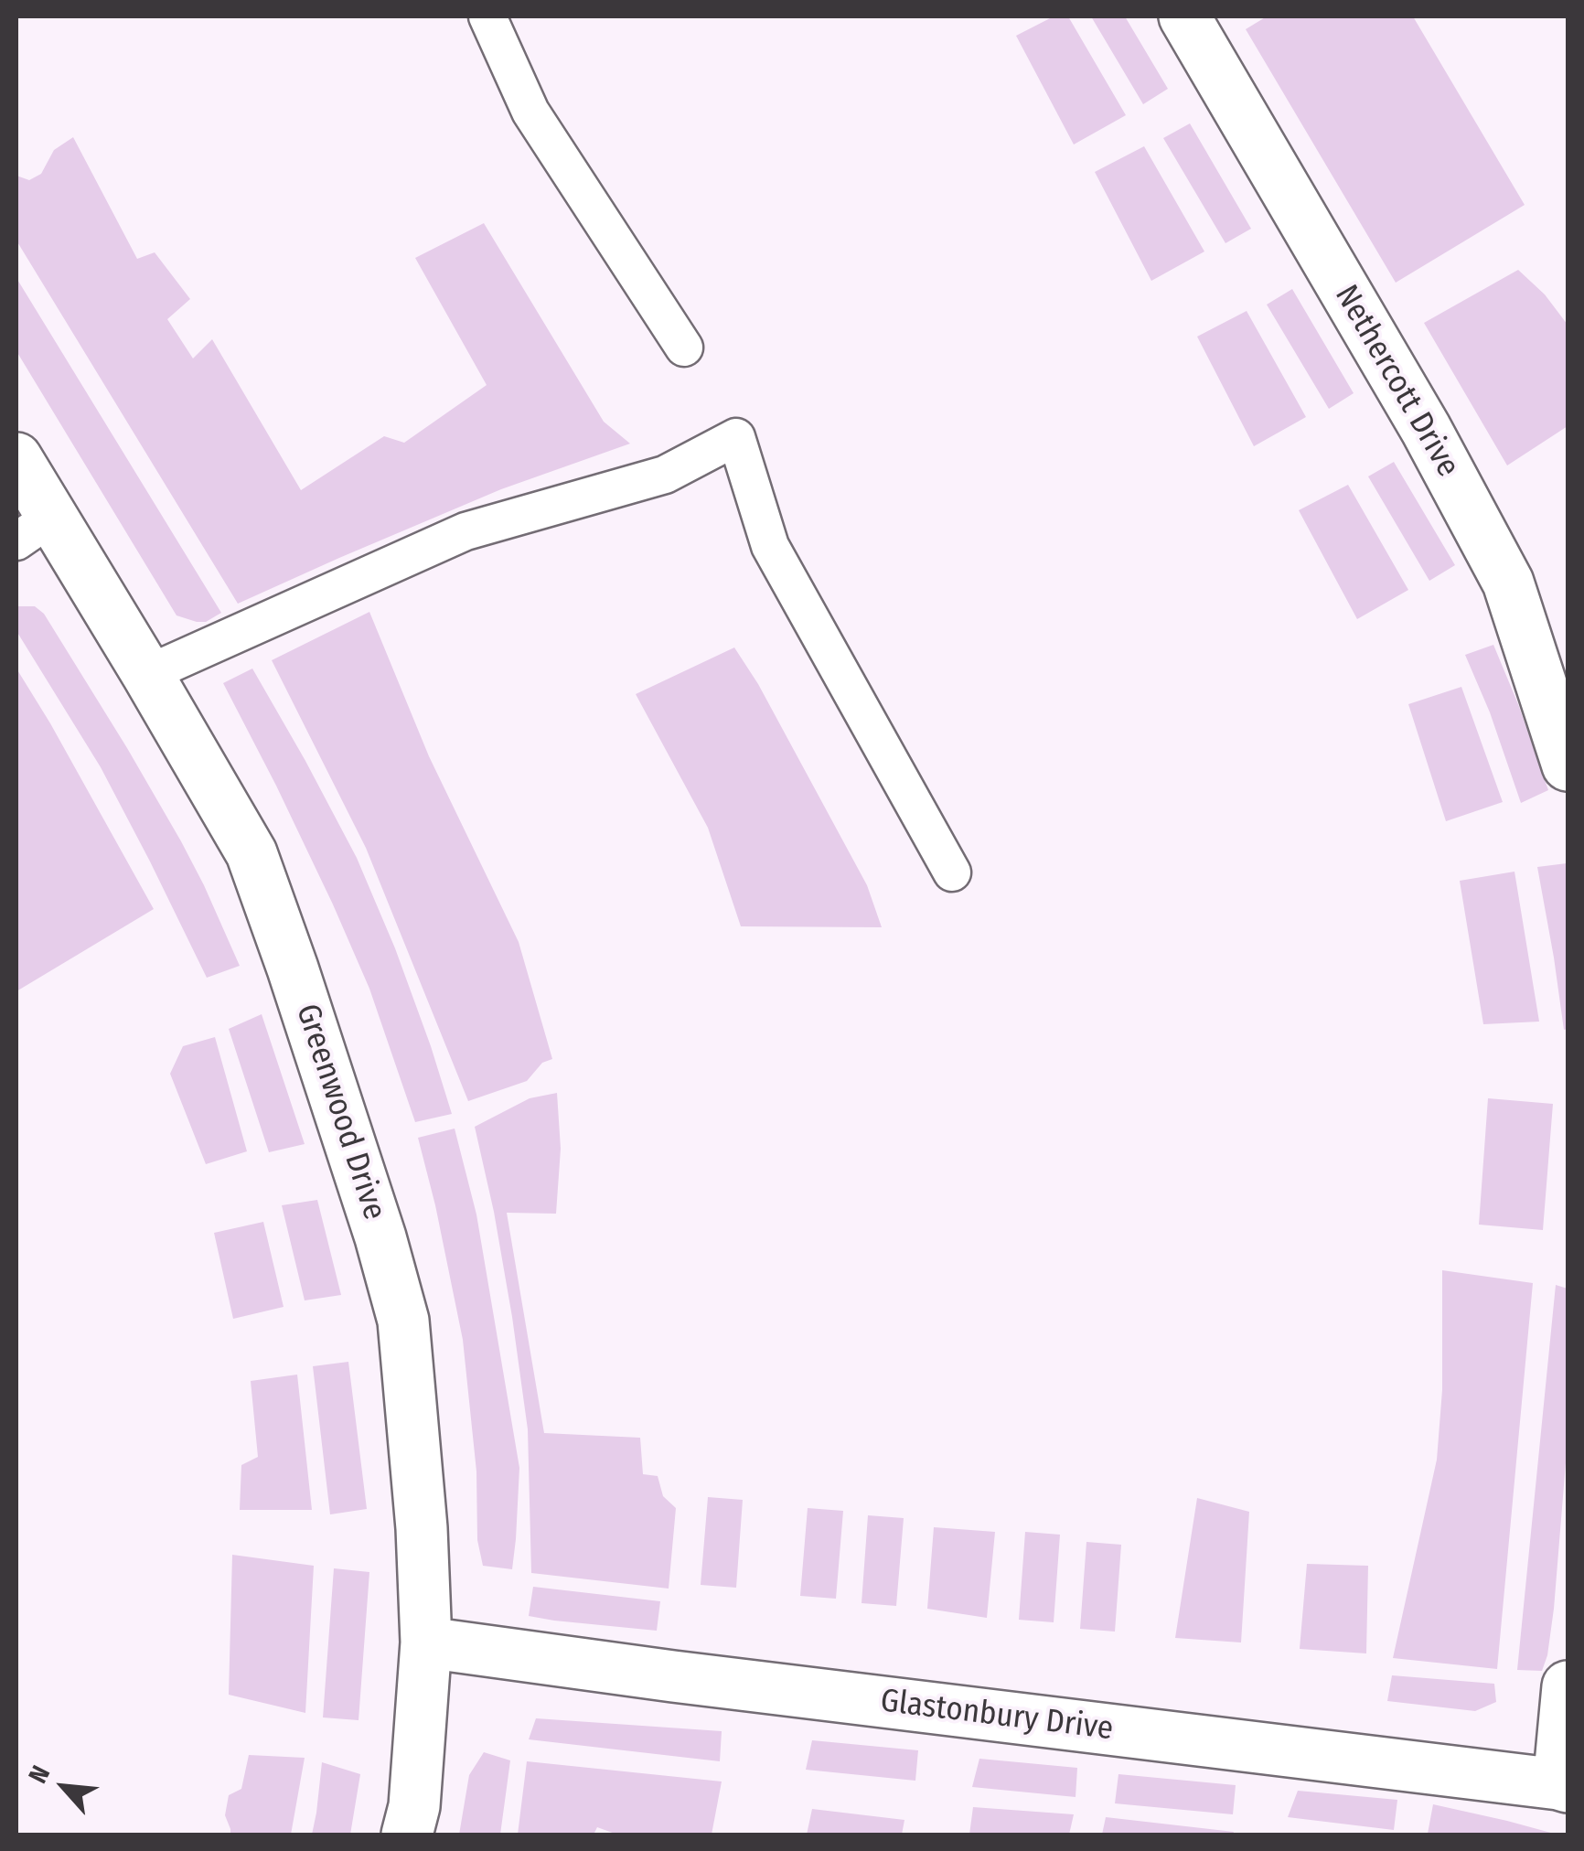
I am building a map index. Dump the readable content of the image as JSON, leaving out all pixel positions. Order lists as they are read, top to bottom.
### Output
{
  "streets": {
    "street": ["Nethercott Drive", "Greenwood Drive", "Glastonbury Drive"]
  },
  "crossings": [
    ["Greenwood Drive", "Glastonbury Drive"]
  ],
  "north": "top left"
}
